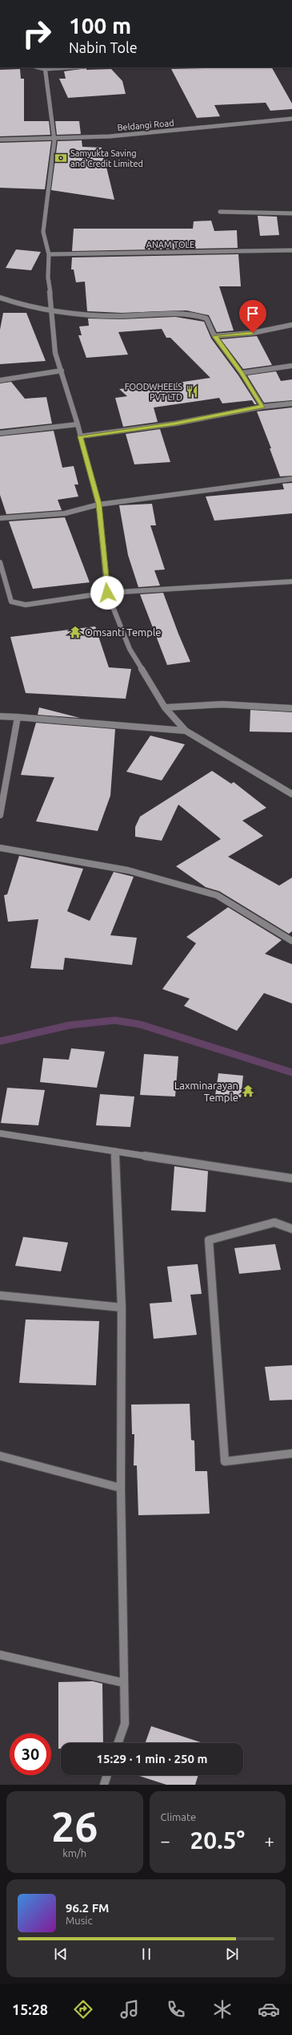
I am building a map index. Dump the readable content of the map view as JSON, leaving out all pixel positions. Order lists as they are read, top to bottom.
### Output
{
  "streets": {
    "street": ["Beldangi Road", "ANAM TOLE"]
  },
  "places": {
    "bank": ["Samyukta Saving and Credit Limited"],
    "restaurant": ["FOODWHEELS PVT LTD"],
    "temple": ["Omsanti Temple", "Laxminarayan Temple"]
  },
  "page": {
    "turn": ["100 m", "Nabin Tole"],
    "limit": "30",
    "trip": "15:29 · 1 min · 250 m",
    "tile": [
      ["26", "km/h"],
      "Climate"
    ],
    "heat": ["−", "20.5°", "+"],
    "song": ["96.2 FM", "Music"],
    "tabs": "15:28"
  }
}
